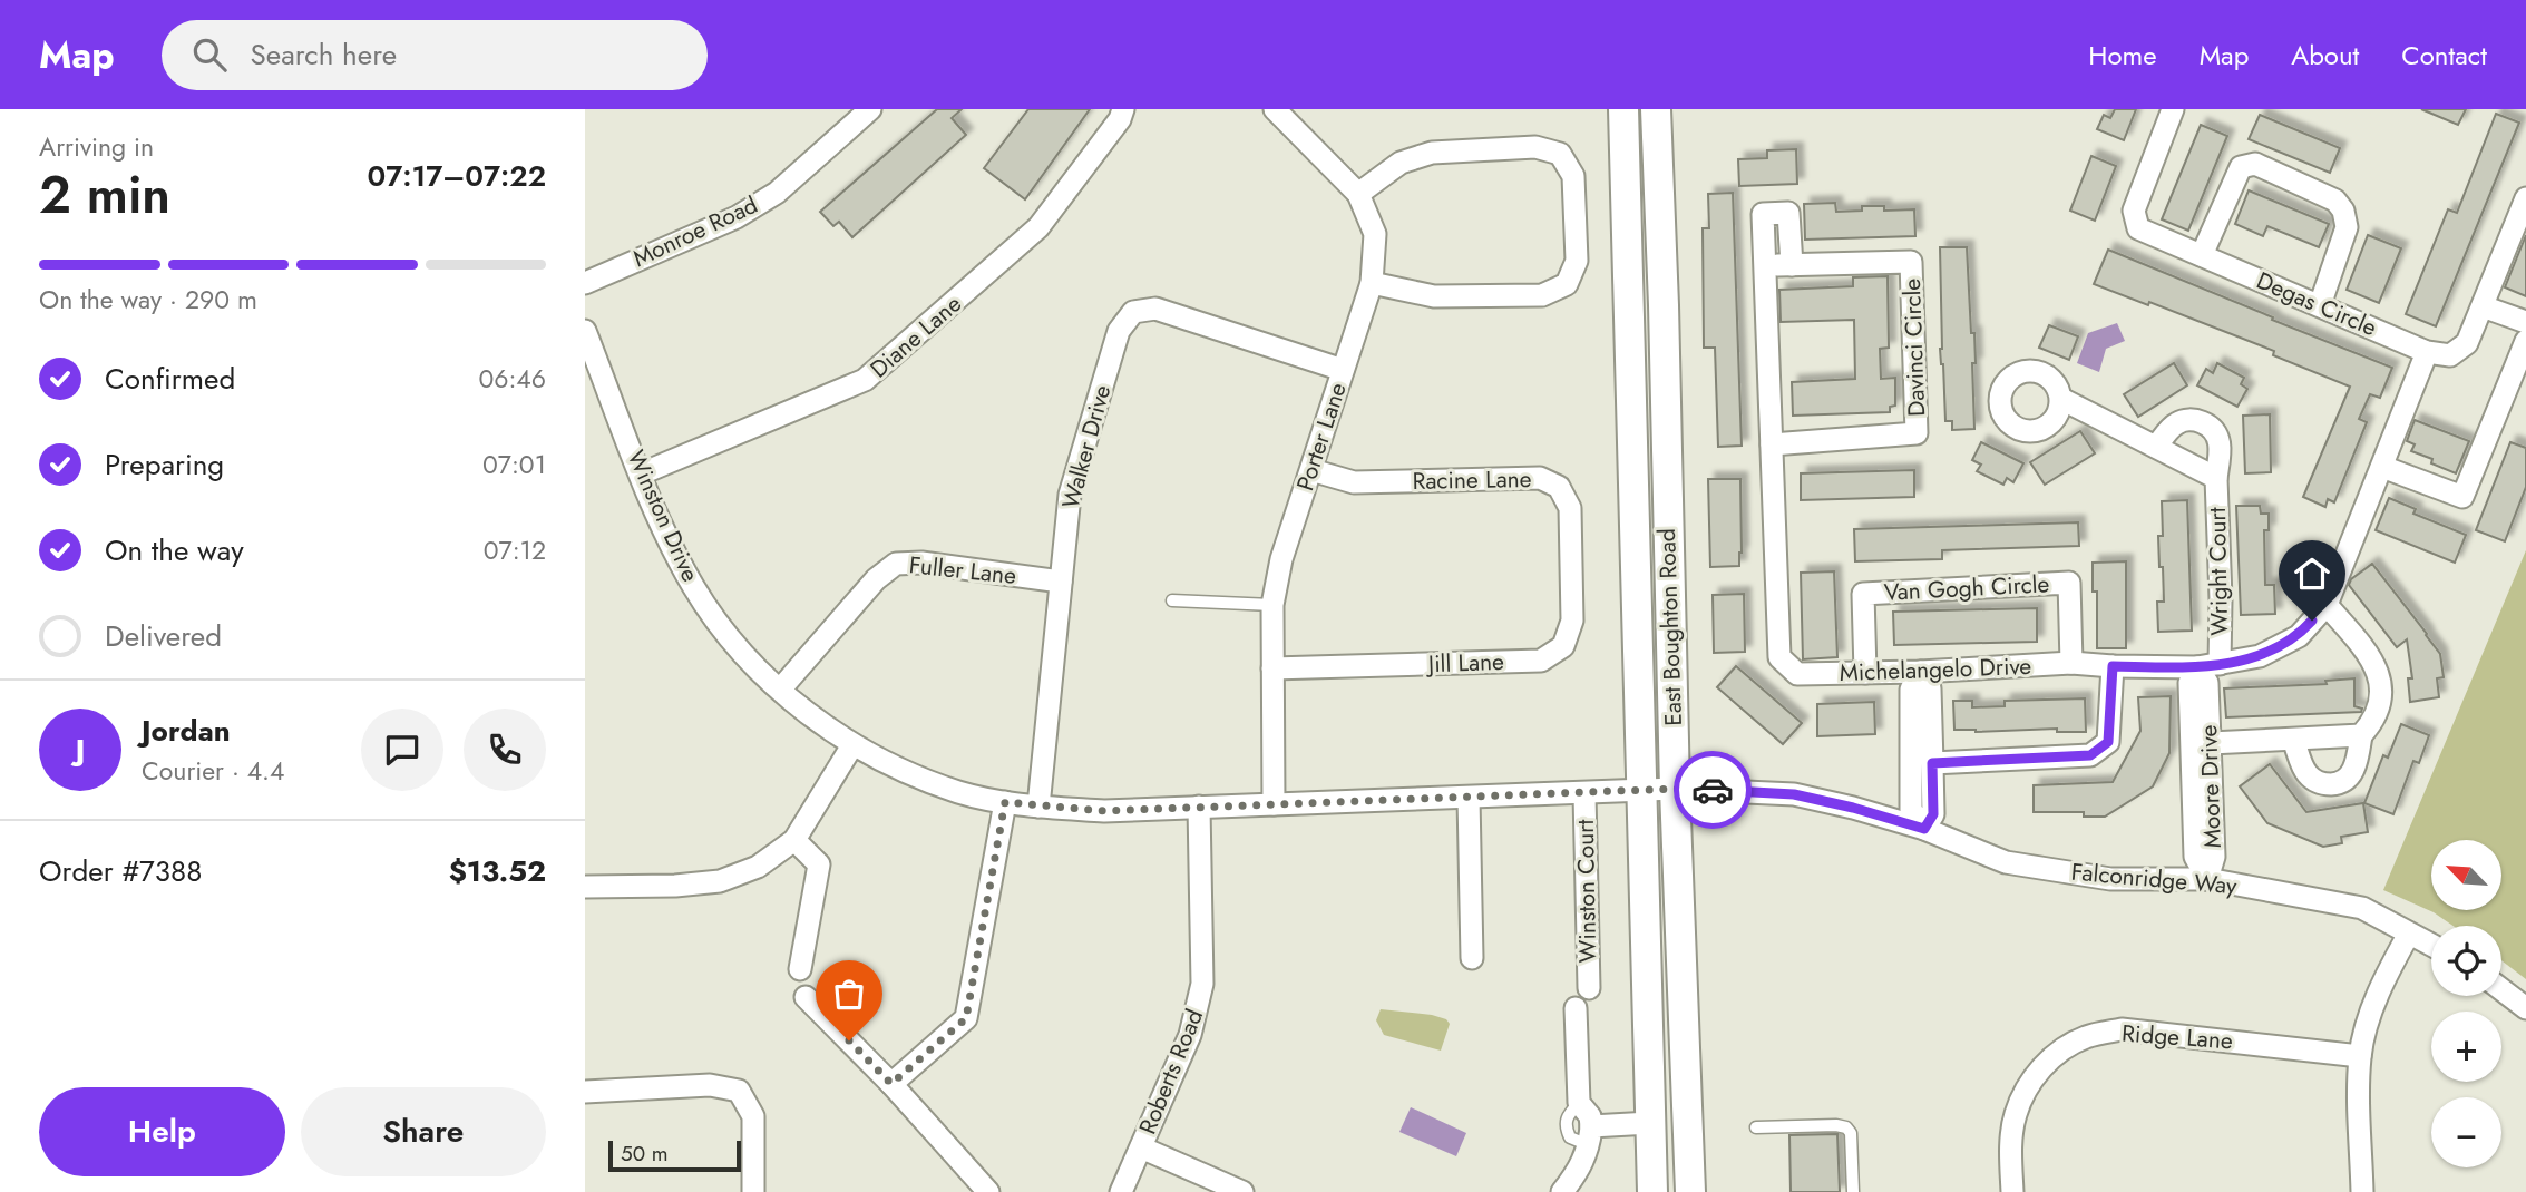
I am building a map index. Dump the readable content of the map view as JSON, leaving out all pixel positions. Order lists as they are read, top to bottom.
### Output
{
  "streets": {
    "main road": ["East Boughton Road"],
    "street": [
      "Monroe Road",
      "Degas Circle",
      "Diane Lane",
      "Davinci Circle",
      "Porter Lane",
      "Walker Drive",
      "Racine Lane",
      "Winston Drive",
      "Fuller Lane",
      "Wright Court",
      "Van Gogh Circle",
      "Jill Lane",
      "Michelangelo Drive",
      "Moore Drive",
      "Falconridge Way",
      "Winston Court",
      "Ridge Lane",
      "Roberts Road"
    ]
  },
  "crossings": [
    ["Degas Circle", "Michelangelo Drive"],
    ["Diane Lane", "Winston Drive"],
    ["Davinci Circle", "Michelangelo Drive"],
    ["Porter Lane", "Walker Drive"],
    ["Porter Lane", "Racine Lane"],
    ["Porter Lane", "Winston Drive"],
    ["Porter Lane", "Jill Lane"],
    ["Walker Drive", "Winston Drive"],
    ["Walker Drive", "Fuller Lane"],
    ["Racine Lane", "Jill Lane"],
    ["Winston Drive", "Fuller Lane"],
    ["Winston Drive", "East Boughton Road"],
    ["Winston Drive", "Falconridge Way"],
    ["Winston Drive", "Winston Court"],
    ["Winston Drive", "Roberts Road"],
    ["Wright Court", "Michelangelo Drive"],
    ["Wright Court", "Moore Drive"],
    ["Van Gogh Circle", "Michelangelo Drive"],
    ["East Boughton Road", "Falconridge Way"],
    ["Michelangelo Drive", "Moore Drive"],
    ["Moore Drive", "Falconridge Way"]
  ],
  "scale_bar": "50 m",
  "north": "top left",
  "page": {
    "header": "Map",
    "search": "Search here",
    "nav": [
      "Home",
      "Map",
      "About",
      "Contact"
    ],
    "heading": ["2 min", "Arriving in", "07:17–07:22"],
    "panel": [
      "Jordan",
      "Courier · 4.4",
      "Order #7388",
      "$13.52"
    ],
    "bar": "On the way · 290 m",
    "list": [
      ["Confirmed", "06:46"],
      ["Preparing", "07:01"],
      ["On the way", "07:12"],
      "Delivered"
    ],
    "round": "J",
    "map_buttons": ["+", "−"],
    "buttons": ["Help", "Share"],
    "scale": "50 m"
  }
}
